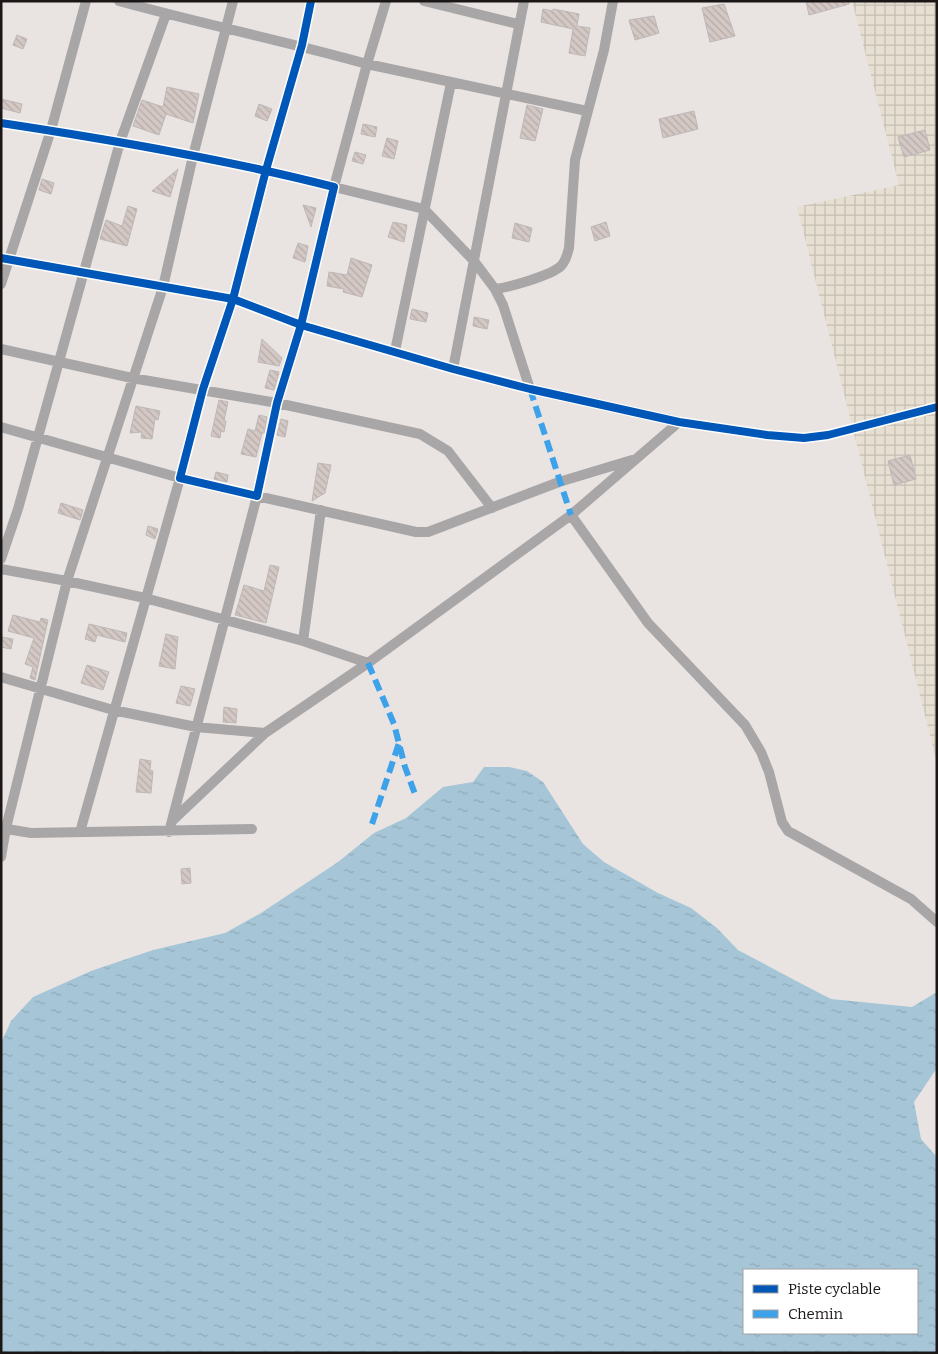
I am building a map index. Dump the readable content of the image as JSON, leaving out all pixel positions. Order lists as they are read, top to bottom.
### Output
{
  "legend": ["Piste cyclable", "Chemin"]
}
